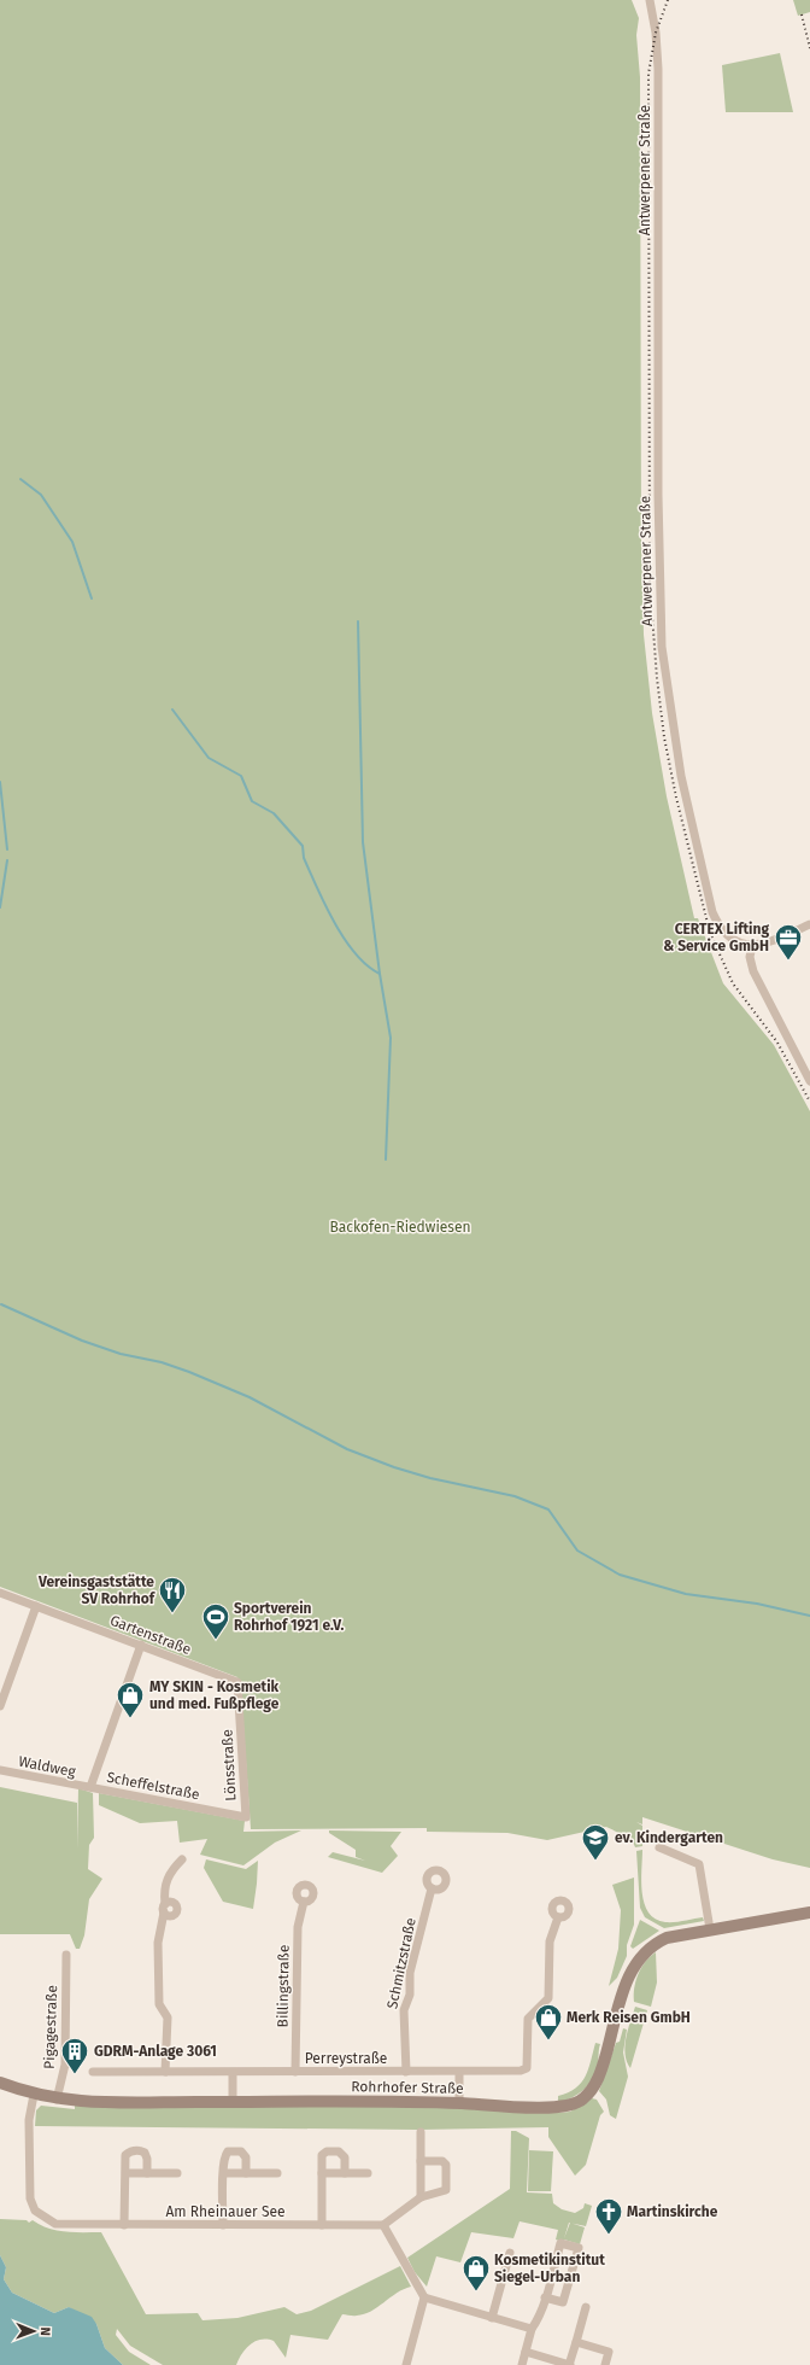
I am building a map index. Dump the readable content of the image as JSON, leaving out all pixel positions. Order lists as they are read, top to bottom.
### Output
{
  "streets": {
    "main road": ["Rohrhofer Straße"],
    "street": [
      "Antwerpener Straße",
      "Gartenstraße",
      "Lönsstraße",
      "Waldweg",
      "Scheffelstraße",
      "Schmitzstraße",
      "Billingstraße",
      "Pigagestraße",
      "Perreystraße",
      "Am Rheinauer See"
    ]
  },
  "crossings": [
    ["Gartenstraße", "Lönsstraße"],
    ["Gartenstraße", "Scheffelstraße"],
    ["Lönsstraße", "Scheffelstraße"],
    ["Waldweg", "Scheffelstraße"],
    ["Schmitzstraße", "Perreystraße"],
    ["Billingstraße", "Perreystraße"],
    ["Pigagestraße", "Rohrhofer Straße"],
    ["Rohrhofer Straße", "Am Rheinauer See"]
  ],
  "parks": ["Backofen-Riedwiesen"],
  "places": {
    "office": ["CERTEX Lifting & Service GmbH"],
    "restaurant": ["Vereinsgaststätte SV Rohrhof"],
    "sports": ["Sportverein Rohrhof 1921 e.V."],
    "shop": ["MY SKIN - Kosmetik und med. Fußpflege", "Merk Reisen GmbH", "Kosmetikinstitut Siegel-Urban"],
    "school or university": ["ev. Kindergarten"],
    "building": ["GDRM-Anlage 3061"],
    "church": ["Martinskirche"]
  },
  "north": "right"
}
